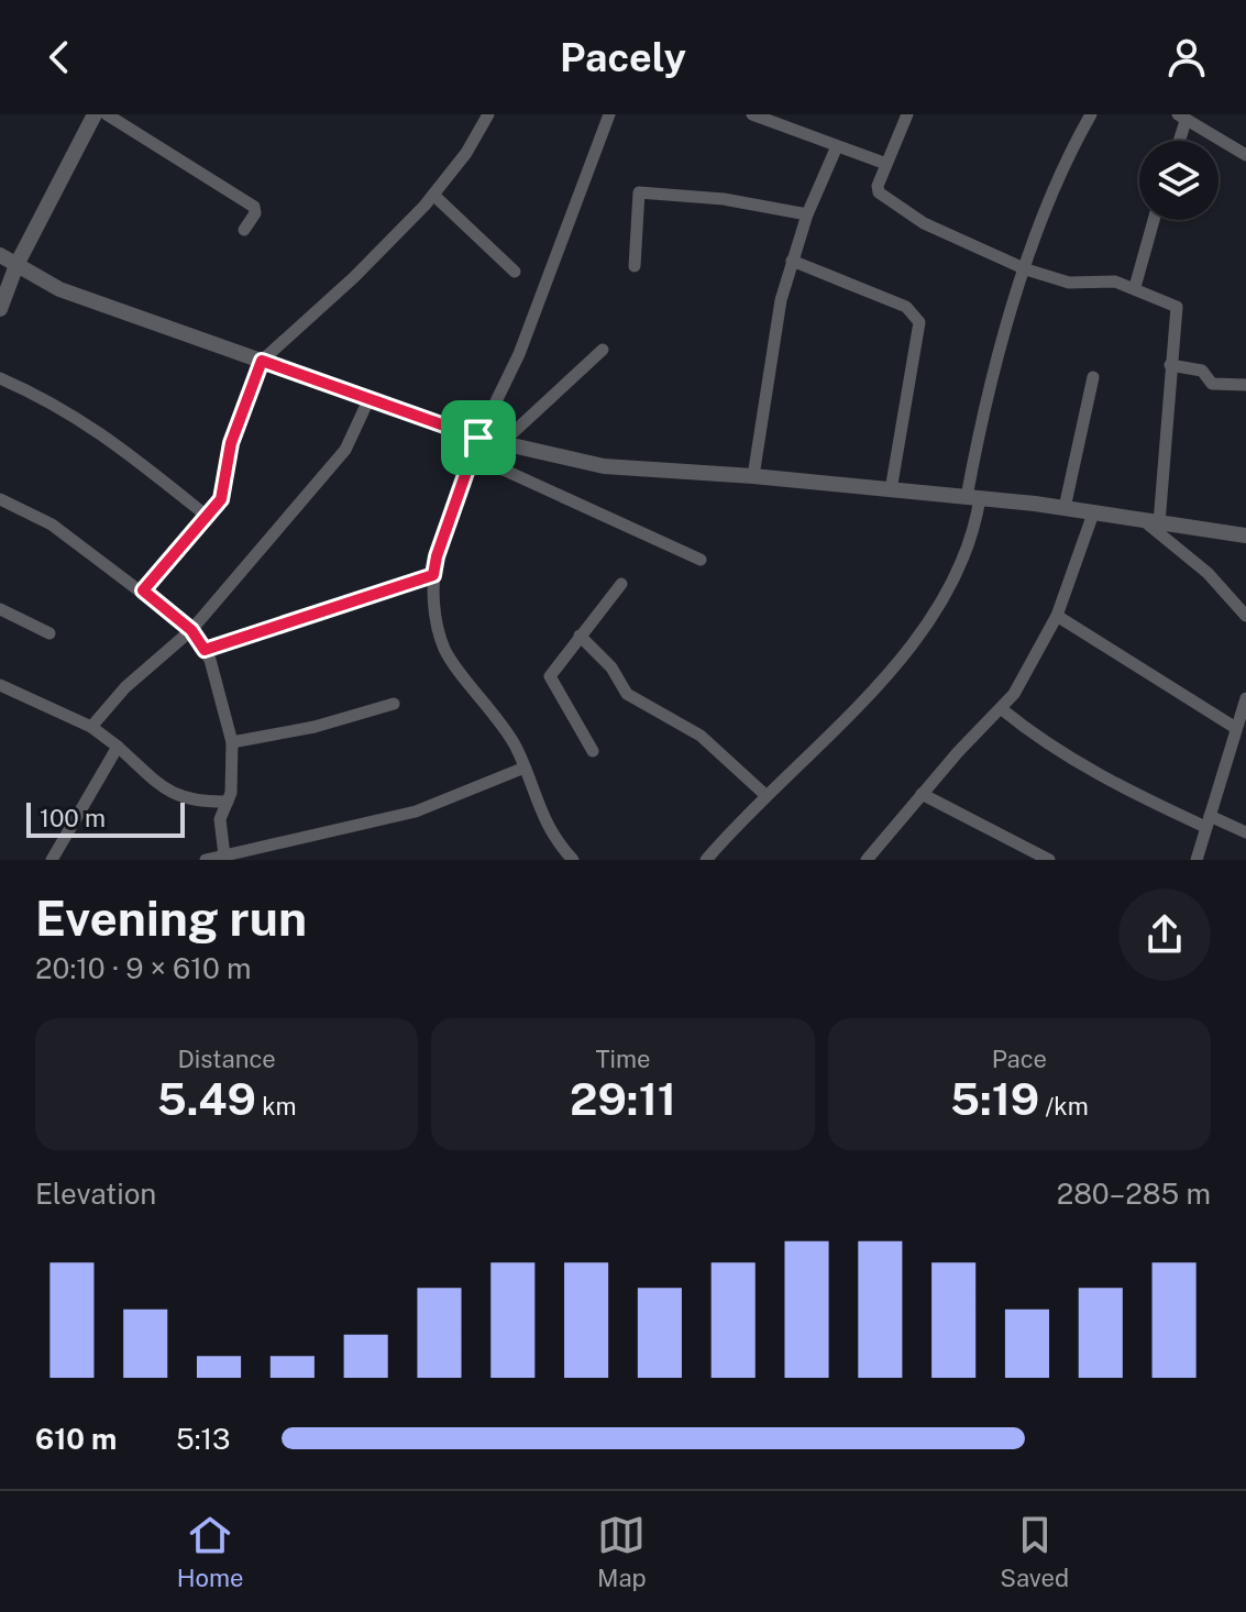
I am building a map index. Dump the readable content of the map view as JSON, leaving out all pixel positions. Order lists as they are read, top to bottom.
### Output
{
  "scale_bar": "100 m",
  "page": {
    "header": "Pacely",
    "scale": "100 m",
    "heading": ["Evening run", "20:10 · 9 × 610 m"],
    "stats": [
      ["Distance", "5.49 km"],
      ["Time", "29:11"],
      ["Pace", "5:19 /km"]
    ],
    "chart": ["Elevation", "280–285 m"],
    "list": [
      {
        "name": "610 m",
        "note": "5:13"
      }
    ],
    "tabs": ["Home", "Map", "Saved"]
  }
}
